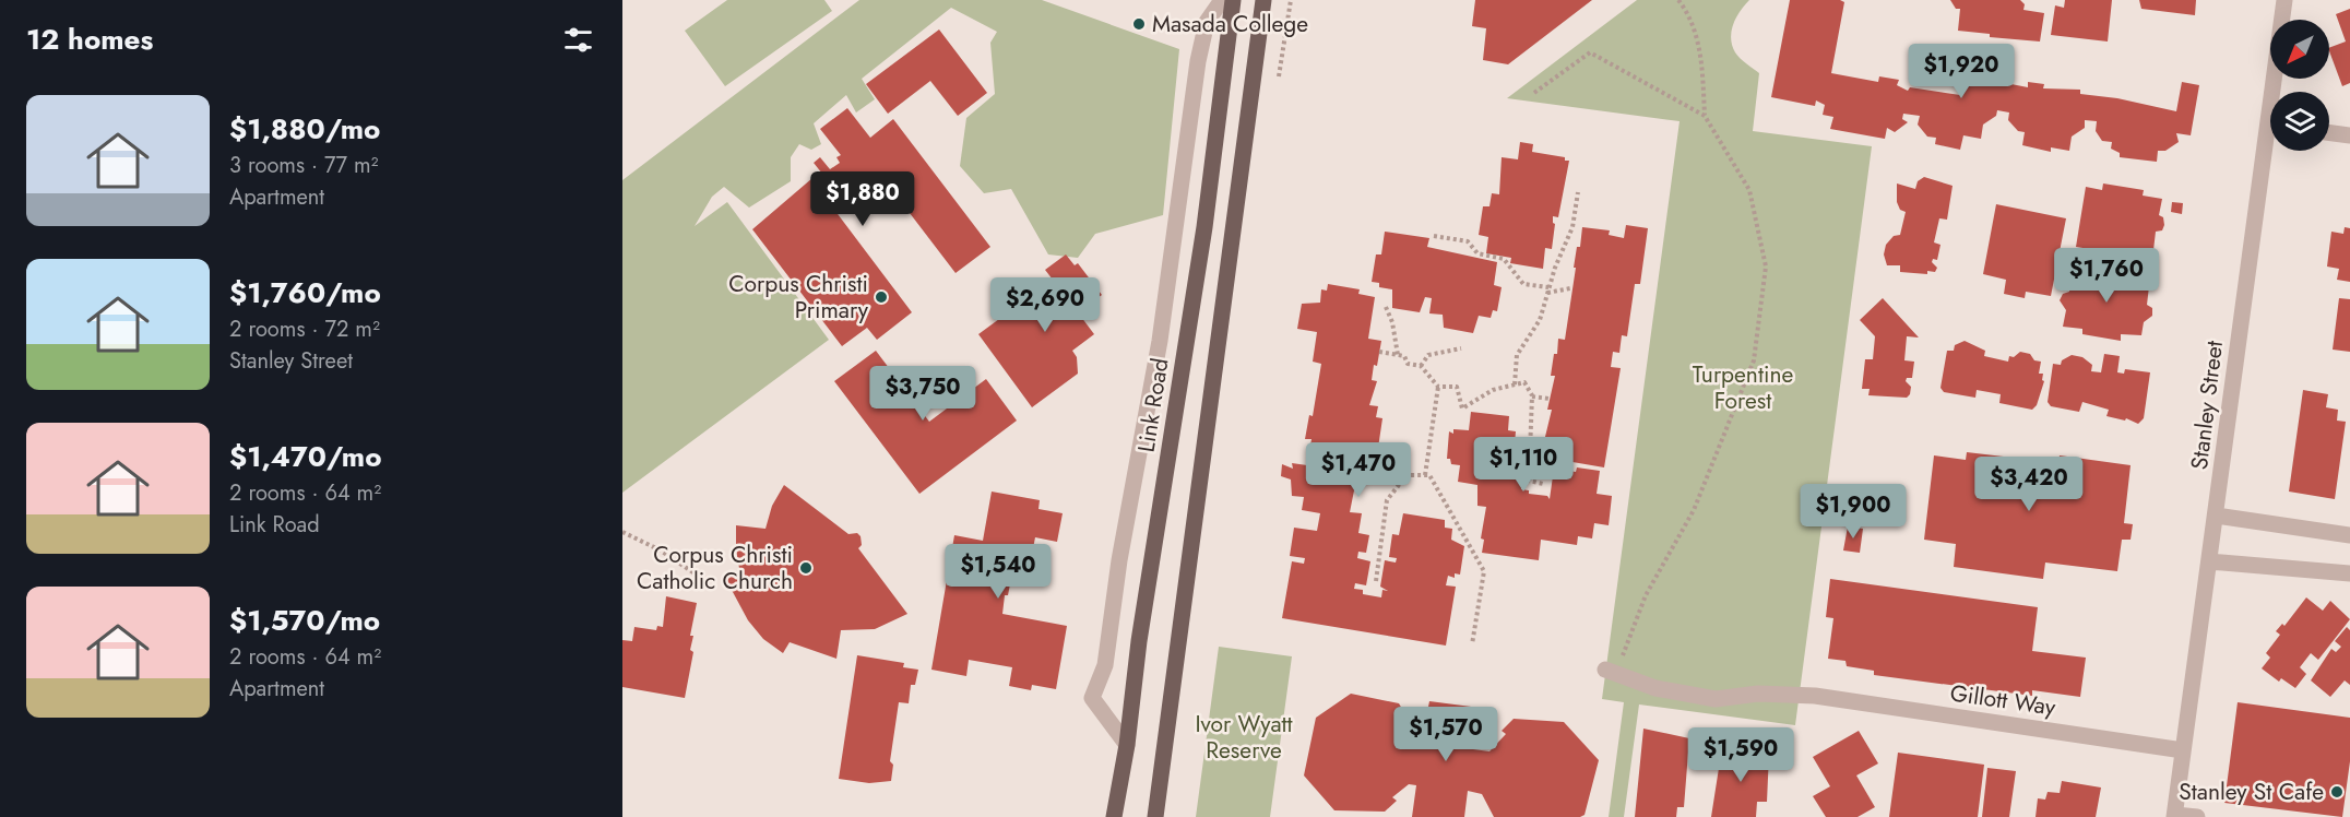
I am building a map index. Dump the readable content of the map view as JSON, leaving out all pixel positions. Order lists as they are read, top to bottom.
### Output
{
  "streets": {
    "main road": ["Link Road"],
    "street": ["Stanley Street", "Gillott Way"]
  },
  "crossings": [
    ["Stanley Street", "Gillott Way"]
  ],
  "parks": ["Turpentine Forest", "Ivor Wyatt Reserve"],
  "places": [
    "Masada College",
    "Corpus Christi Primary",
    "Corpus Christi Catholic Church",
    "Stanley St Cafe"
  ],
  "north": "bottom left",
  "page": {
    "heading": "12 homes",
    "price": [
      "$1,920",
      "$1,880",
      "$1,760",
      "$2,690",
      "$3,750",
      "$1,110",
      "$1,470",
      "$3,420",
      "$1,900",
      "$1,540",
      "$1,570",
      "$1,590"
    ],
    "list": [
      {
        "name": "$1,880/mo",
        "note": "3 rooms · 77 m² · Apartment"
      },
      {
        "name": "$1,760/mo",
        "note": "2 rooms · 72 m² · Stanley Street"
      },
      {
        "name": "$1,470/mo",
        "note": "2 rooms · 64 m² · Link Road"
      },
      {
        "name": "$1,570/mo",
        "note": "2 rooms · 64 m² · Apartment"
      }
    ]
  }
}
